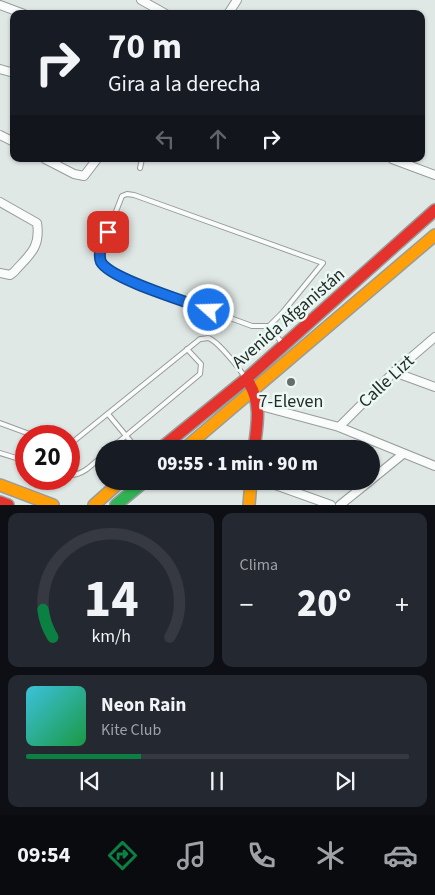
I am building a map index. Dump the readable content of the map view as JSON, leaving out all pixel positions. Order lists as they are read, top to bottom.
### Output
{
  "streets": {
    "main road": ["Avenida Afganistán"],
    "street": ["Calle Lizt"]
  },
  "places": ["7-Eleven"],
  "page": {
    "turn": ["70 m", "Gira a la derecha"],
    "limit": "20",
    "trip": "09:55 · 1 min · 90 m",
    "tile": "Clima",
    "heat": ["−", "20°", "+"],
    "song": ["Neon Rain", "Kite Club"],
    "tabs": "09:54",
    "gauge": ["14", "km/h"]
  }
}
